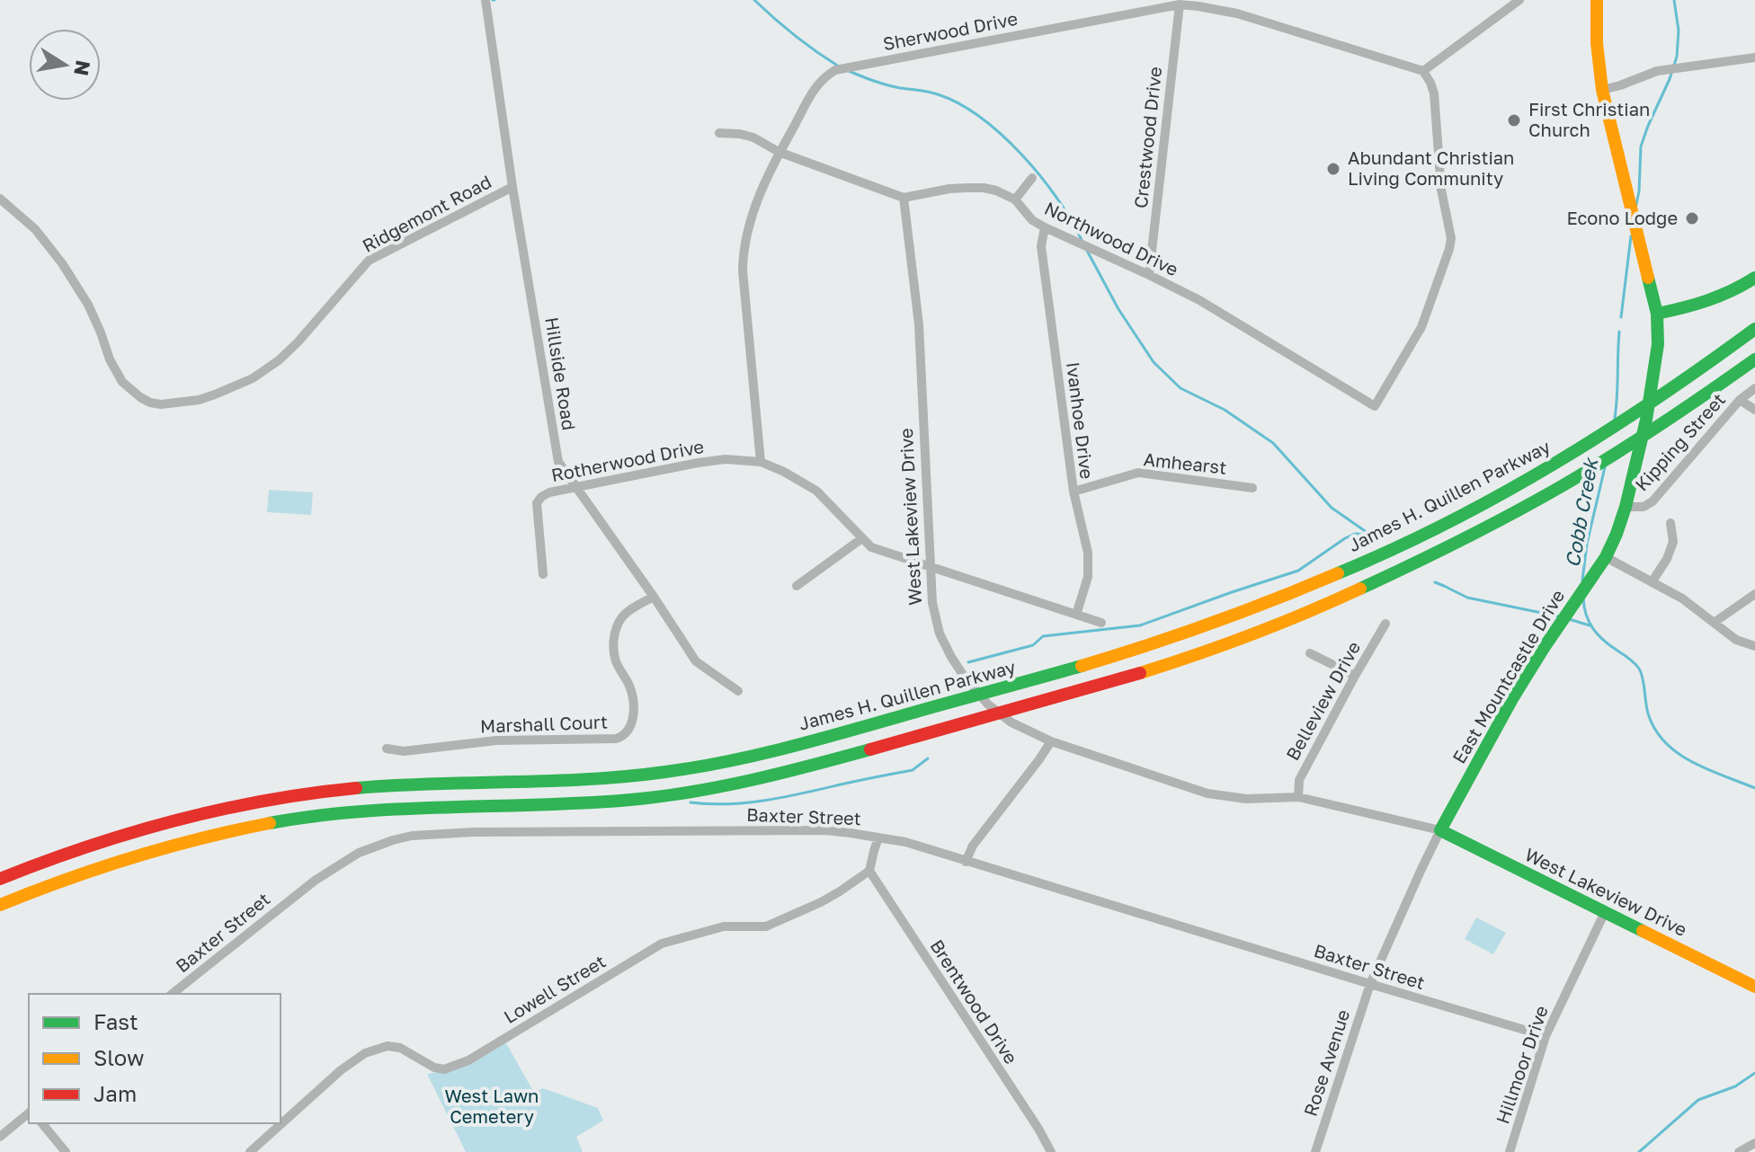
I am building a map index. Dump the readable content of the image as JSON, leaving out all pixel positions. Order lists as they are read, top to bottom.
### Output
{
  "streets": {
    "main road": ["James H. Quillen Parkway", "West Lakeview Drive", "East Mountcastle Drive"],
    "street": [
      "Sherwood Drive",
      "Crestwood Drive",
      "Ridgemont Road",
      "Northwood Drive",
      "Hillside Road",
      "Ivanhoe Drive",
      "Kipping Street",
      "Rotherwood Drive",
      "Amhearst",
      "Belleview Drive",
      "Marshall Court",
      "Baxter Street",
      "Lowell Street",
      "Brentwood Drive",
      "Rose Avenue",
      "Hillmoor Drive"
    ]
  },
  "crossings": [
    ["Sherwood Drive", "Crestwood Drive"],
    ["Sherwood Drive", "Northwood Drive"],
    ["Sherwood Drive", "Rotherwood Drive"],
    ["Crestwood Drive", "Northwood Drive"],
    ["Ridgemont Road", "Hillside Road"],
    ["Northwood Drive", "Ivanhoe Drive"],
    ["Northwood Drive", "West Lakeview Drive"],
    ["Hillside Road", "Rotherwood Drive"],
    ["Hillside Road", "Marshall Court"],
    ["Ivanhoe Drive", "Rotherwood Drive"],
    ["Ivanhoe Drive", "Amhearst"],
    ["Kipping Street", "East Mountcastle Drive"],
    ["Rotherwood Drive", "West Lakeview Drive"],
    ["West Lakeview Drive", "East Mountcastle Drive"],
    ["West Lakeview Drive", "Belleview Drive"],
    ["West Lakeview Drive", "Hillmoor Drive"],
    ["East Mountcastle Drive", "Baxter Street"],
    ["East Mountcastle Drive", "Rose Avenue"],
    ["Baxter Street", "Rose Avenue"],
    ["Baxter Street", "Hillmoor Drive"],
    ["Lowell Street", "Brentwood Drive"]
  ],
  "water": ["Cobb Creek"],
  "parks": ["West Lawn Cemetery"],
  "places": ["First Christian Church", "Abundant Christian Living Community", "Econo Lodge"],
  "legend": ["Fast", "Slow", "Jam"],
  "north": "right"
}
